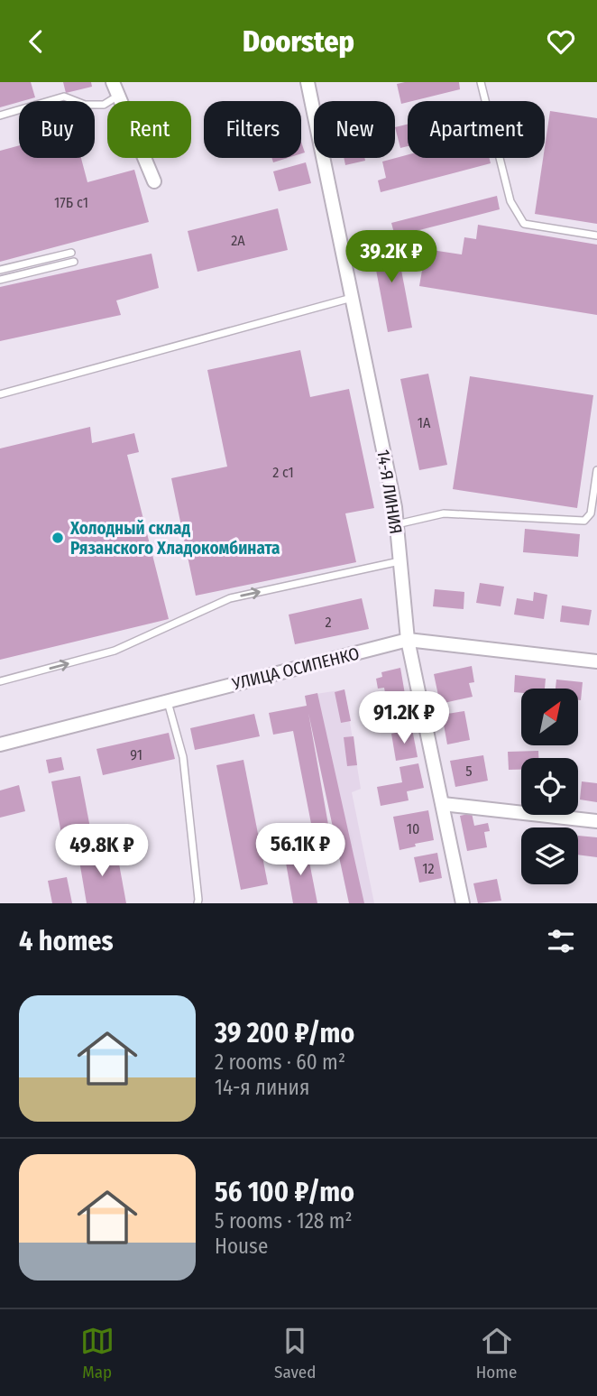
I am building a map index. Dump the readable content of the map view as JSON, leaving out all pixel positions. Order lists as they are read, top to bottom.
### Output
{
  "streets": {
    "street": ["14-Я ЛИНИЯ", "УЛИЦА ОСИПЕНКО"]
  },
  "crossings": [
    ["14-Я ЛИНИЯ", "УЛИЦА ОСИПЕНКО"]
  ],
  "places": ["Холодный склад Рязанского Хладокомбината"],
  "house_numbers": [
    "17Б с1",
    "2А",
    "1А",
    "2 с1",
    "2",
    "91",
    "5",
    "10",
    "12"
  ],
  "north": "top right",
  "page": {
    "header": "Doorstep",
    "chip": [
      "Buy",
      "Rent",
      "Filters",
      "New",
      "Apartment"
    ],
    "price": [
      "39.2K ₽",
      "91.2K ₽",
      "56.1K ₽",
      "49.8K ₽"
    ],
    "heading": "4 homes",
    "list": [
      {
        "name": "39 200 ₽/mo",
        "note": "2 rooms · 60 m² · 14-я линия"
      },
      {
        "name": "56 100 ₽/mo",
        "note": "5 rooms · 128 m² · House"
      }
    ],
    "tabs": ["Map", "Saved", "Home"]
  }
}
